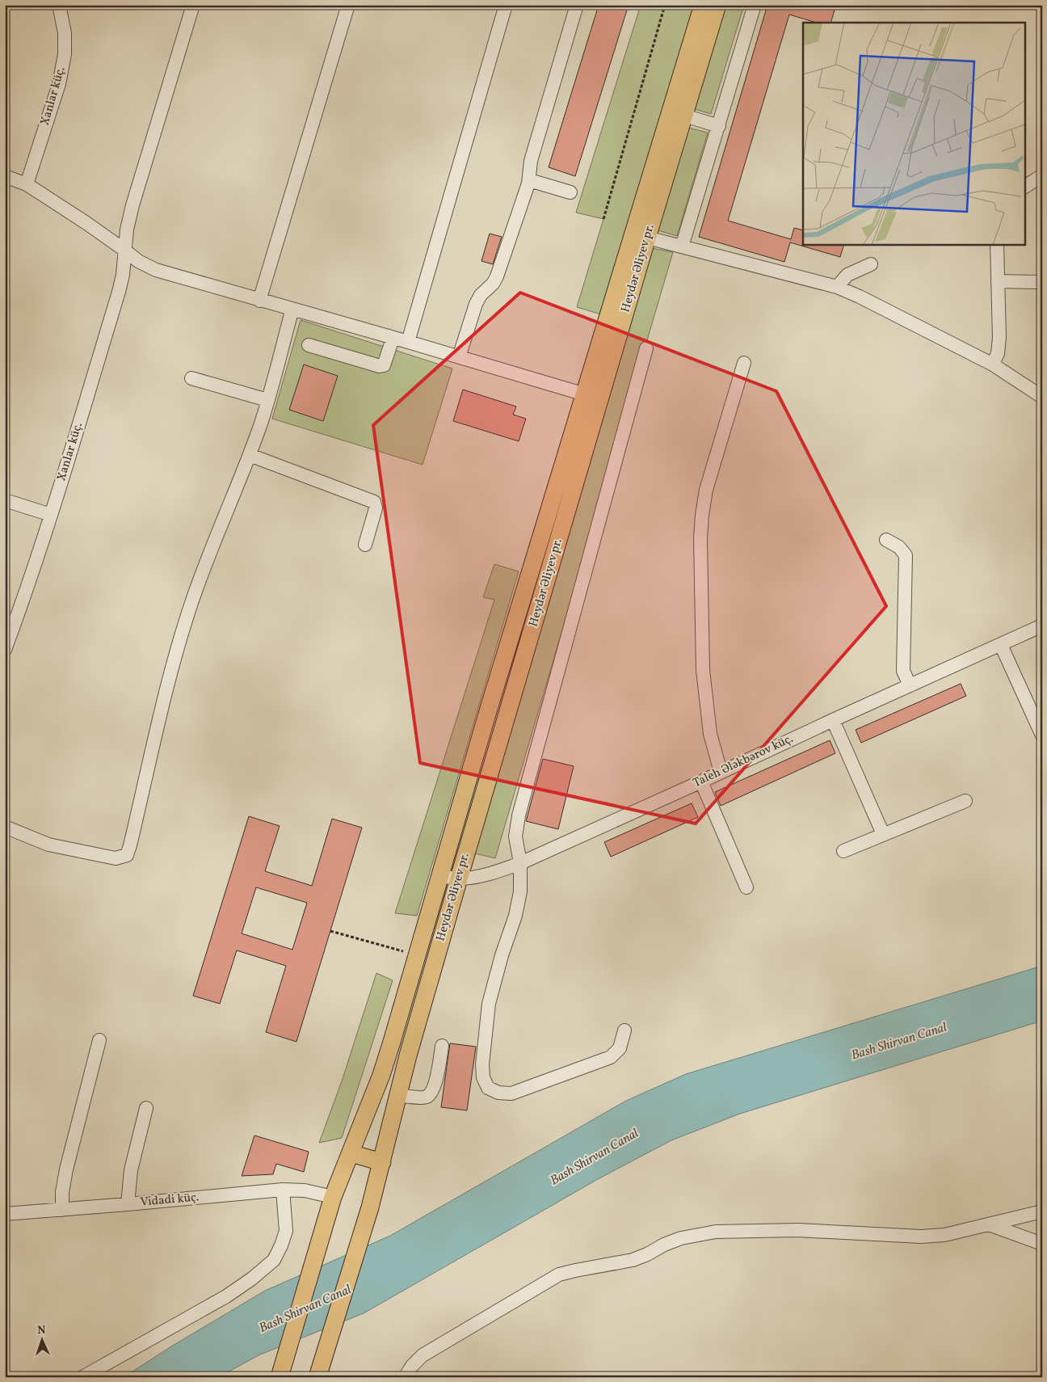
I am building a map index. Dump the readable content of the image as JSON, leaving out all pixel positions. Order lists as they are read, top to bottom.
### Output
{
  "streets": {
    "main road": ["Heydər Əliyev pr."],
    "street": ["Xanlar küç.", "Taleh Ələkbərov küç.", "Vidadi küç."]
  },
  "crossings": [
    ["Heydər Əliyev pr.", "Taleh Ələkbərov küç."],
    ["Heydər Əliyev pr.", "Vidadi küç."]
  ],
  "water": ["Bash Shirvan Canal"],
  "north": "top"
}
